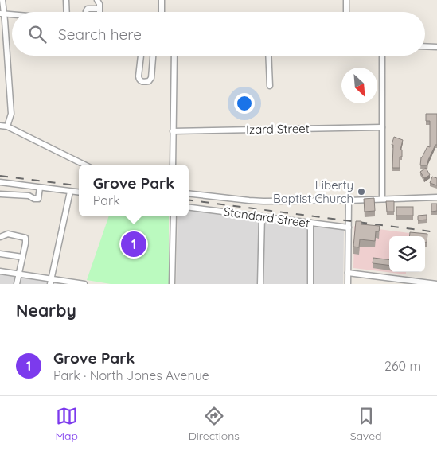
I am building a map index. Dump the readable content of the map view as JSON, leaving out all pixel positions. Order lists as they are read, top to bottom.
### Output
{
  "streets": {
    "street": ["Izard Street", "Standard Street"]
  },
  "places": ["Liberty Baptist Church"],
  "north": "bottom right",
  "page": {
    "search": "Search here",
    "popup": ["Grove Park", "Park"],
    "pins": "1",
    "heading": "Nearby",
    "list": [
      {
        "mark": "1",
        "name": "Grove Park",
        "note": "Park · North Jones Avenue",
        "value": "260 m"
      }
    ],
    "nav": ["Map", "Directions", "Saved"]
  }
}
